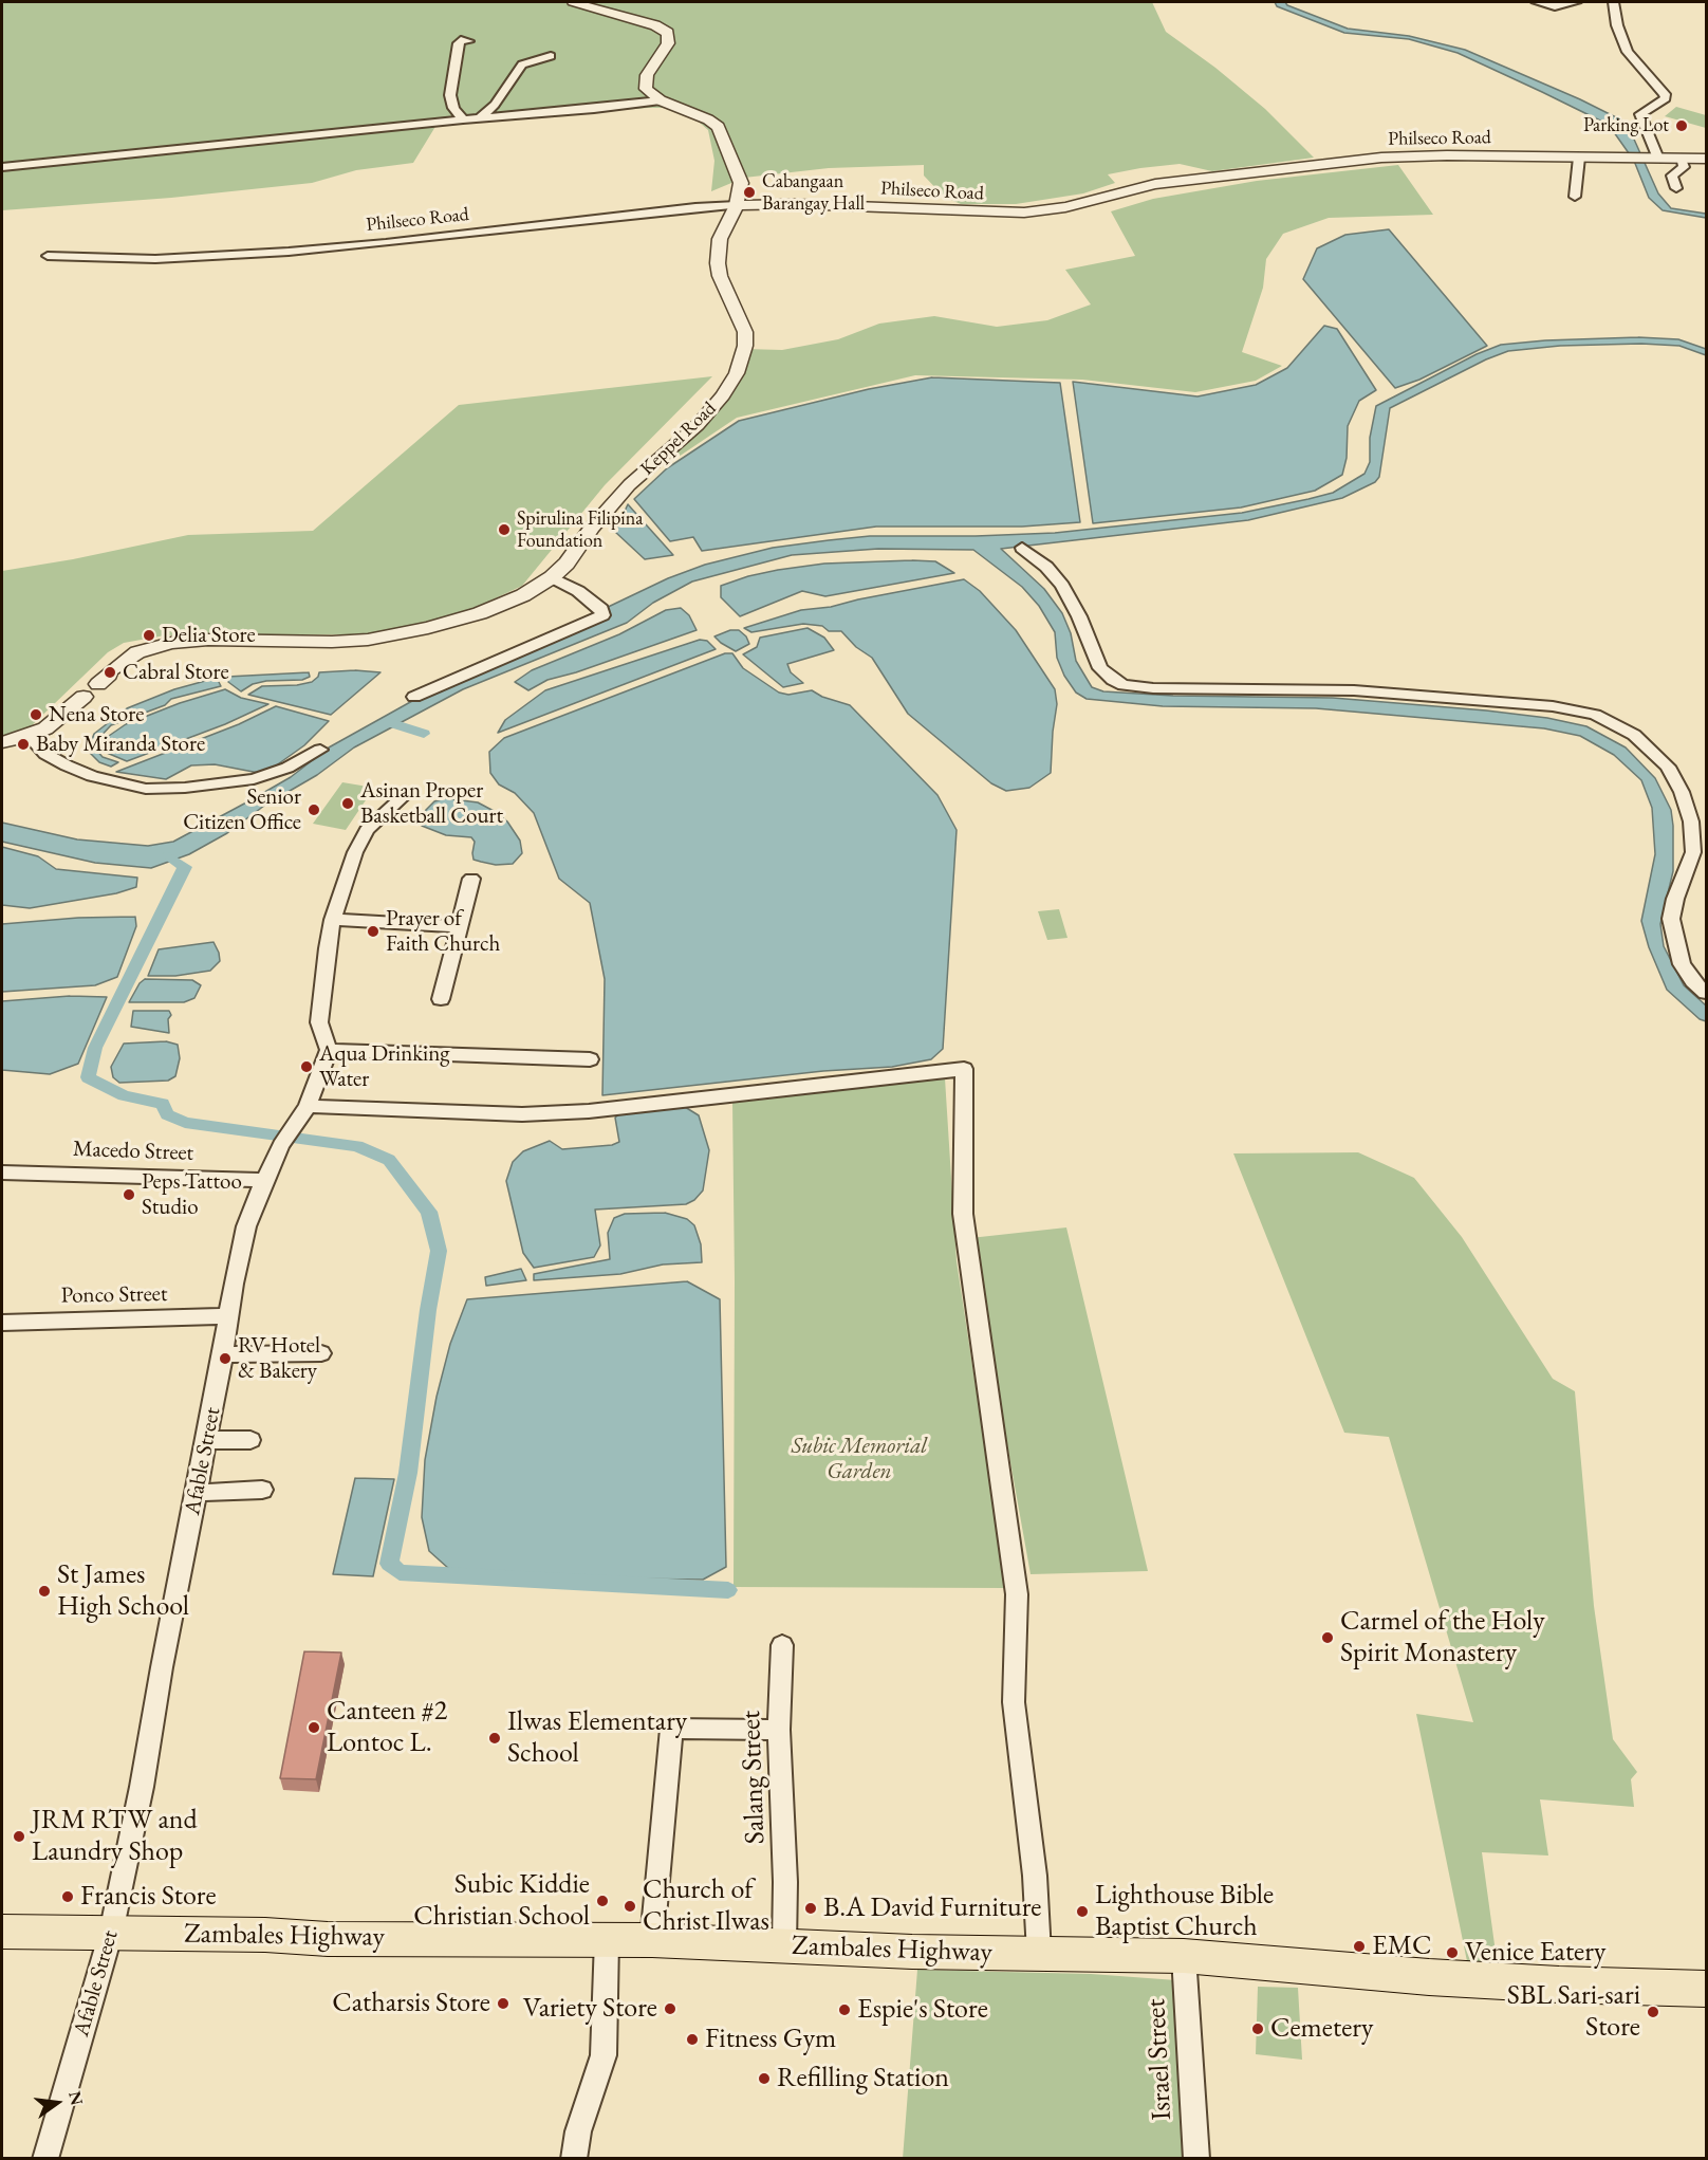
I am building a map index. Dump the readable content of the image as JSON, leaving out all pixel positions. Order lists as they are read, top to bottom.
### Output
{
  "streets": {
    "main road": ["Zambales Highway"],
    "street": [
      "Philseco Road",
      "Keppel Road",
      "Macedo Street",
      "Ponco Street",
      "Afable Street",
      "Salang Street",
      "Israel Street"
    ]
  },
  "crossings": [
    ["Philseco Road", "Keppel Road"],
    ["Macedo Street", "Afable Street"],
    ["Ponco Street", "Afable Street"],
    ["Afable Street", "Zambales Highway"],
    ["Salang Street", "Zambales Highway"],
    ["Zambales Highway", "Israel Street"]
  ],
  "parks": ["Subic Memorial Garden"],
  "places": [
    "Parking Lot",
    "Cabangaan Barangay Hall",
    "Spirulina Filipina Foundation",
    "Delia Store",
    "Cabral Store",
    "Nena Store",
    "Baby Miranda Store",
    "Asinan Proper Basketball Court",
    "Senior Citizen Office",
    "Prayer of Faith Church",
    "Aqua Drinking Water",
    "Peps Tattoo Studio",
    "RV Hotel & Bakery",
    "St James High School",
    "Carmel of the Holy Spirit Monastery",
    "Canteen #2 Lontoc L.",
    "Ilwas Elementary School",
    "JRM RTW and Laundry Shop",
    "Francis Store",
    "Subic Kiddie Christian School",
    "Church of Christ Ilwas",
    "B.A David Furniture",
    "Lighthouse Bible Baptist Church",
    "EMC",
    "Venice Eatery",
    "Catharsis Store",
    "Variety Store",
    "Espie's Store",
    "SBL Sari-sari Store",
    "Cemetery",
    "Fitness Gym",
    "Refilling Station"
  ],
  "north": "right"
}
